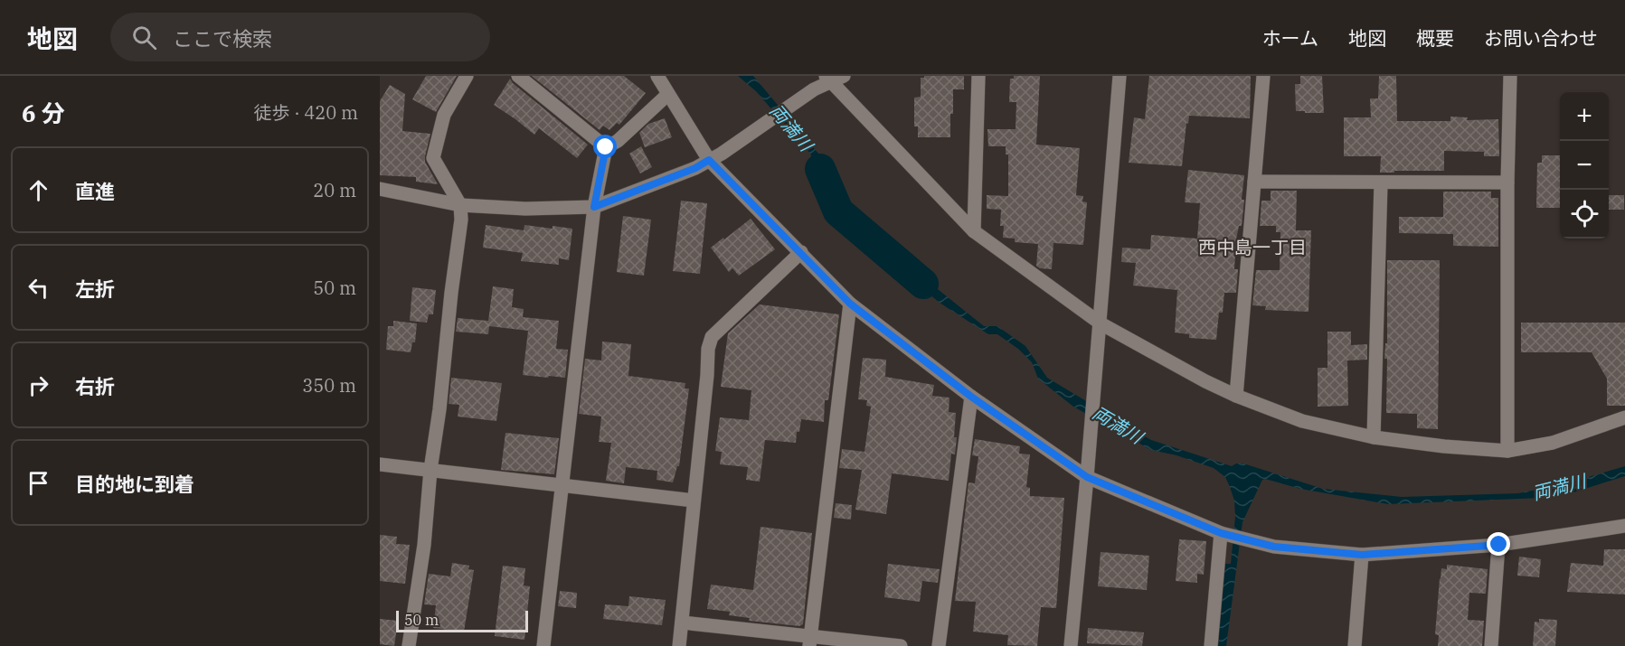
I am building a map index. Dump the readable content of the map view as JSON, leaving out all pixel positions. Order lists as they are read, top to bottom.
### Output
{
  "districts": ["西中島一丁目"],
  "water": ["両満川"],
  "scale_bar": "50 m",
  "page": {
    "header": "地図",
    "search": "ここで検索",
    "nav": [
      "ホーム",
      "地図",
      "概要",
      "お問い合わせ"
    ],
    "heading": ["6 分", "徒歩 · 420 m"],
    "map_buttons": ["+", "−"],
    "list": [
      ["直進", "20 m"],
      ["左折", "50 m"],
      ["右折", "350 m"],
      "目的地に到着"
    ],
    "scale": "50 m"
  }
}
